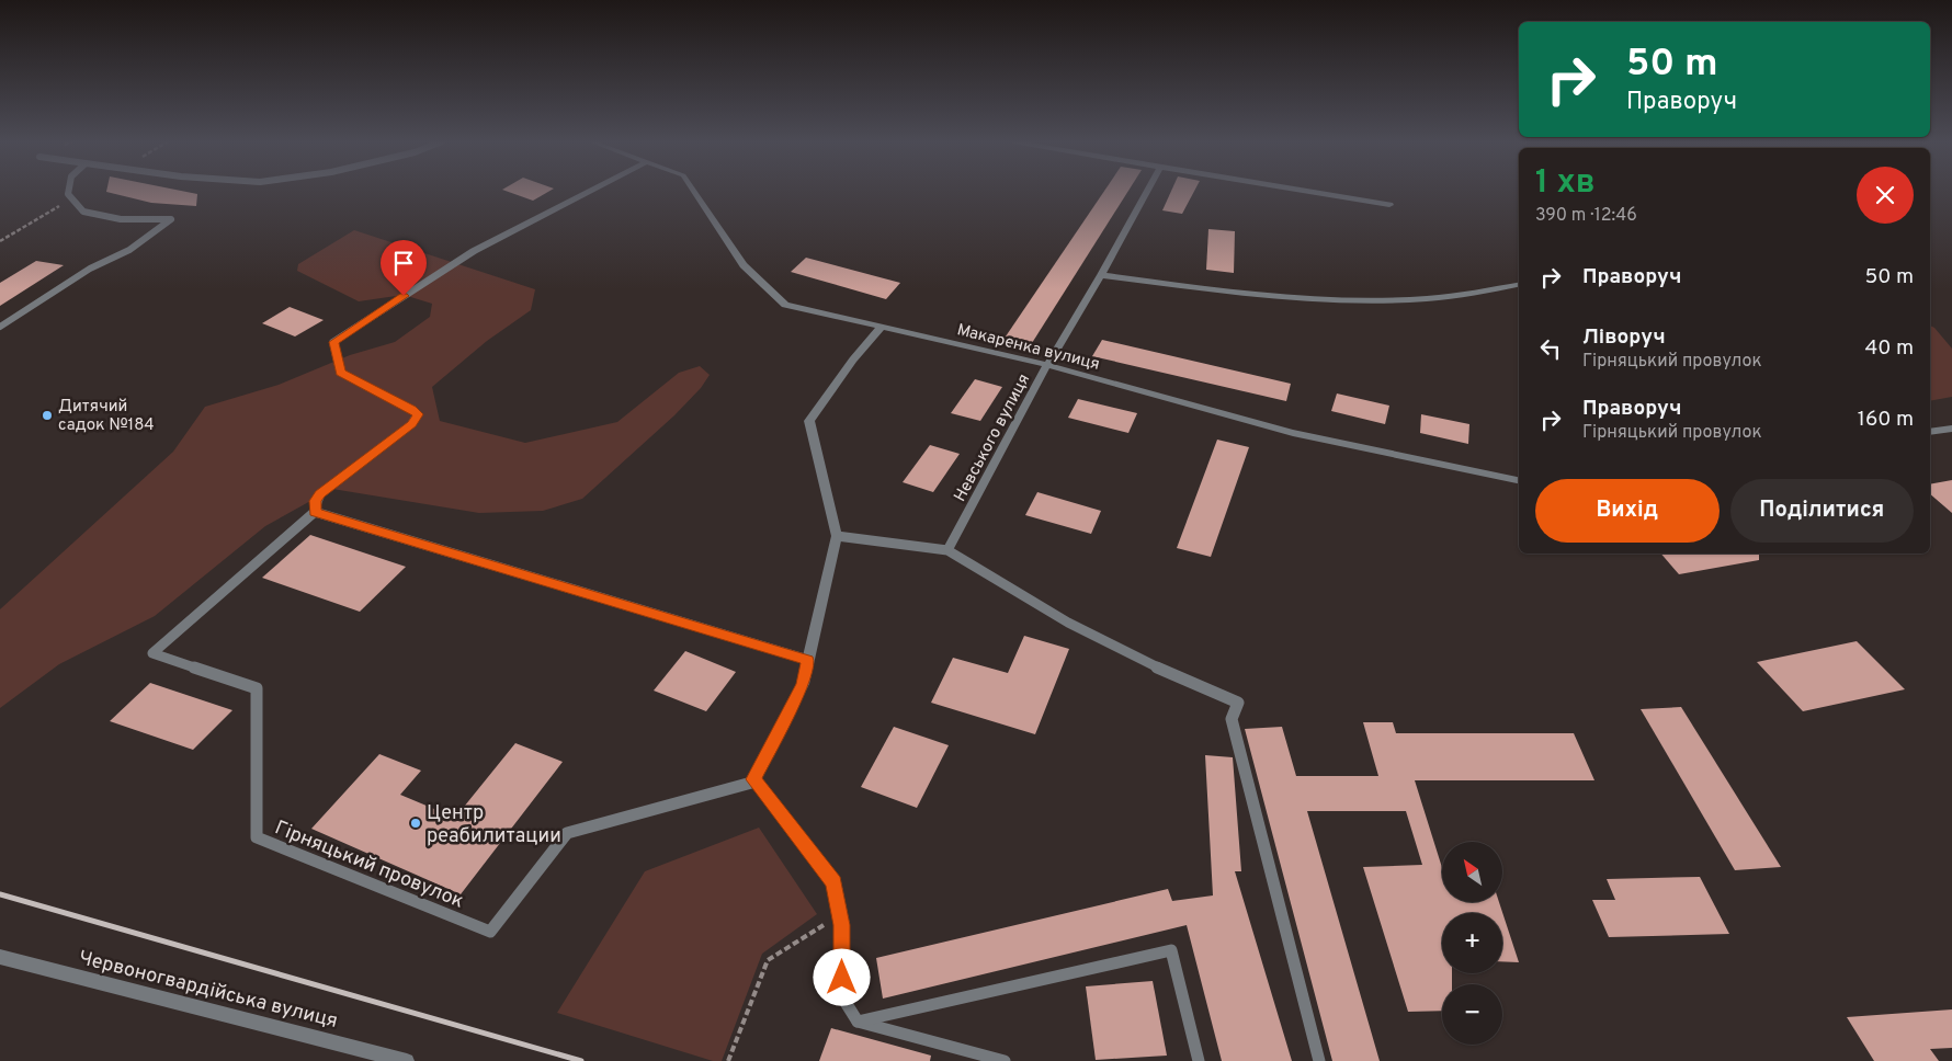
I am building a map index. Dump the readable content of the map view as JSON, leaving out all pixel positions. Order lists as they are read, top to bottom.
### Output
{
  "streets": {
    "street": [
      "Макаренка вулиця",
      "Невського вулиця",
      "Гірняцький провулок",
      "Червоногвардійська вулиця"
    ]
  },
  "crossings": [
    ["Макаренка вулиця", "Невського вулиця"]
  ],
  "places": ["Дитячий садок №184", "Центр реабилитации"],
  "north": "top left",
  "page": {
    "turn": ["50 m", "Праворуч"],
    "heading": ["1 хв", "390 m · 12:46"],
    "list": [
      {
        "name": "Праворуч",
        "value": "50 m"
      },
      {
        "name": "Ліворуч",
        "note": "Гірняцький провулок",
        "value": "40 m"
      },
      {
        "name": "Праворуч",
        "note": "Гірняцький провулок",
        "value": "160 m"
      }
    ],
    "buttons": ["Вихід", "Поділитися"],
    "map_buttons": ["+", "−"]
  }
}
